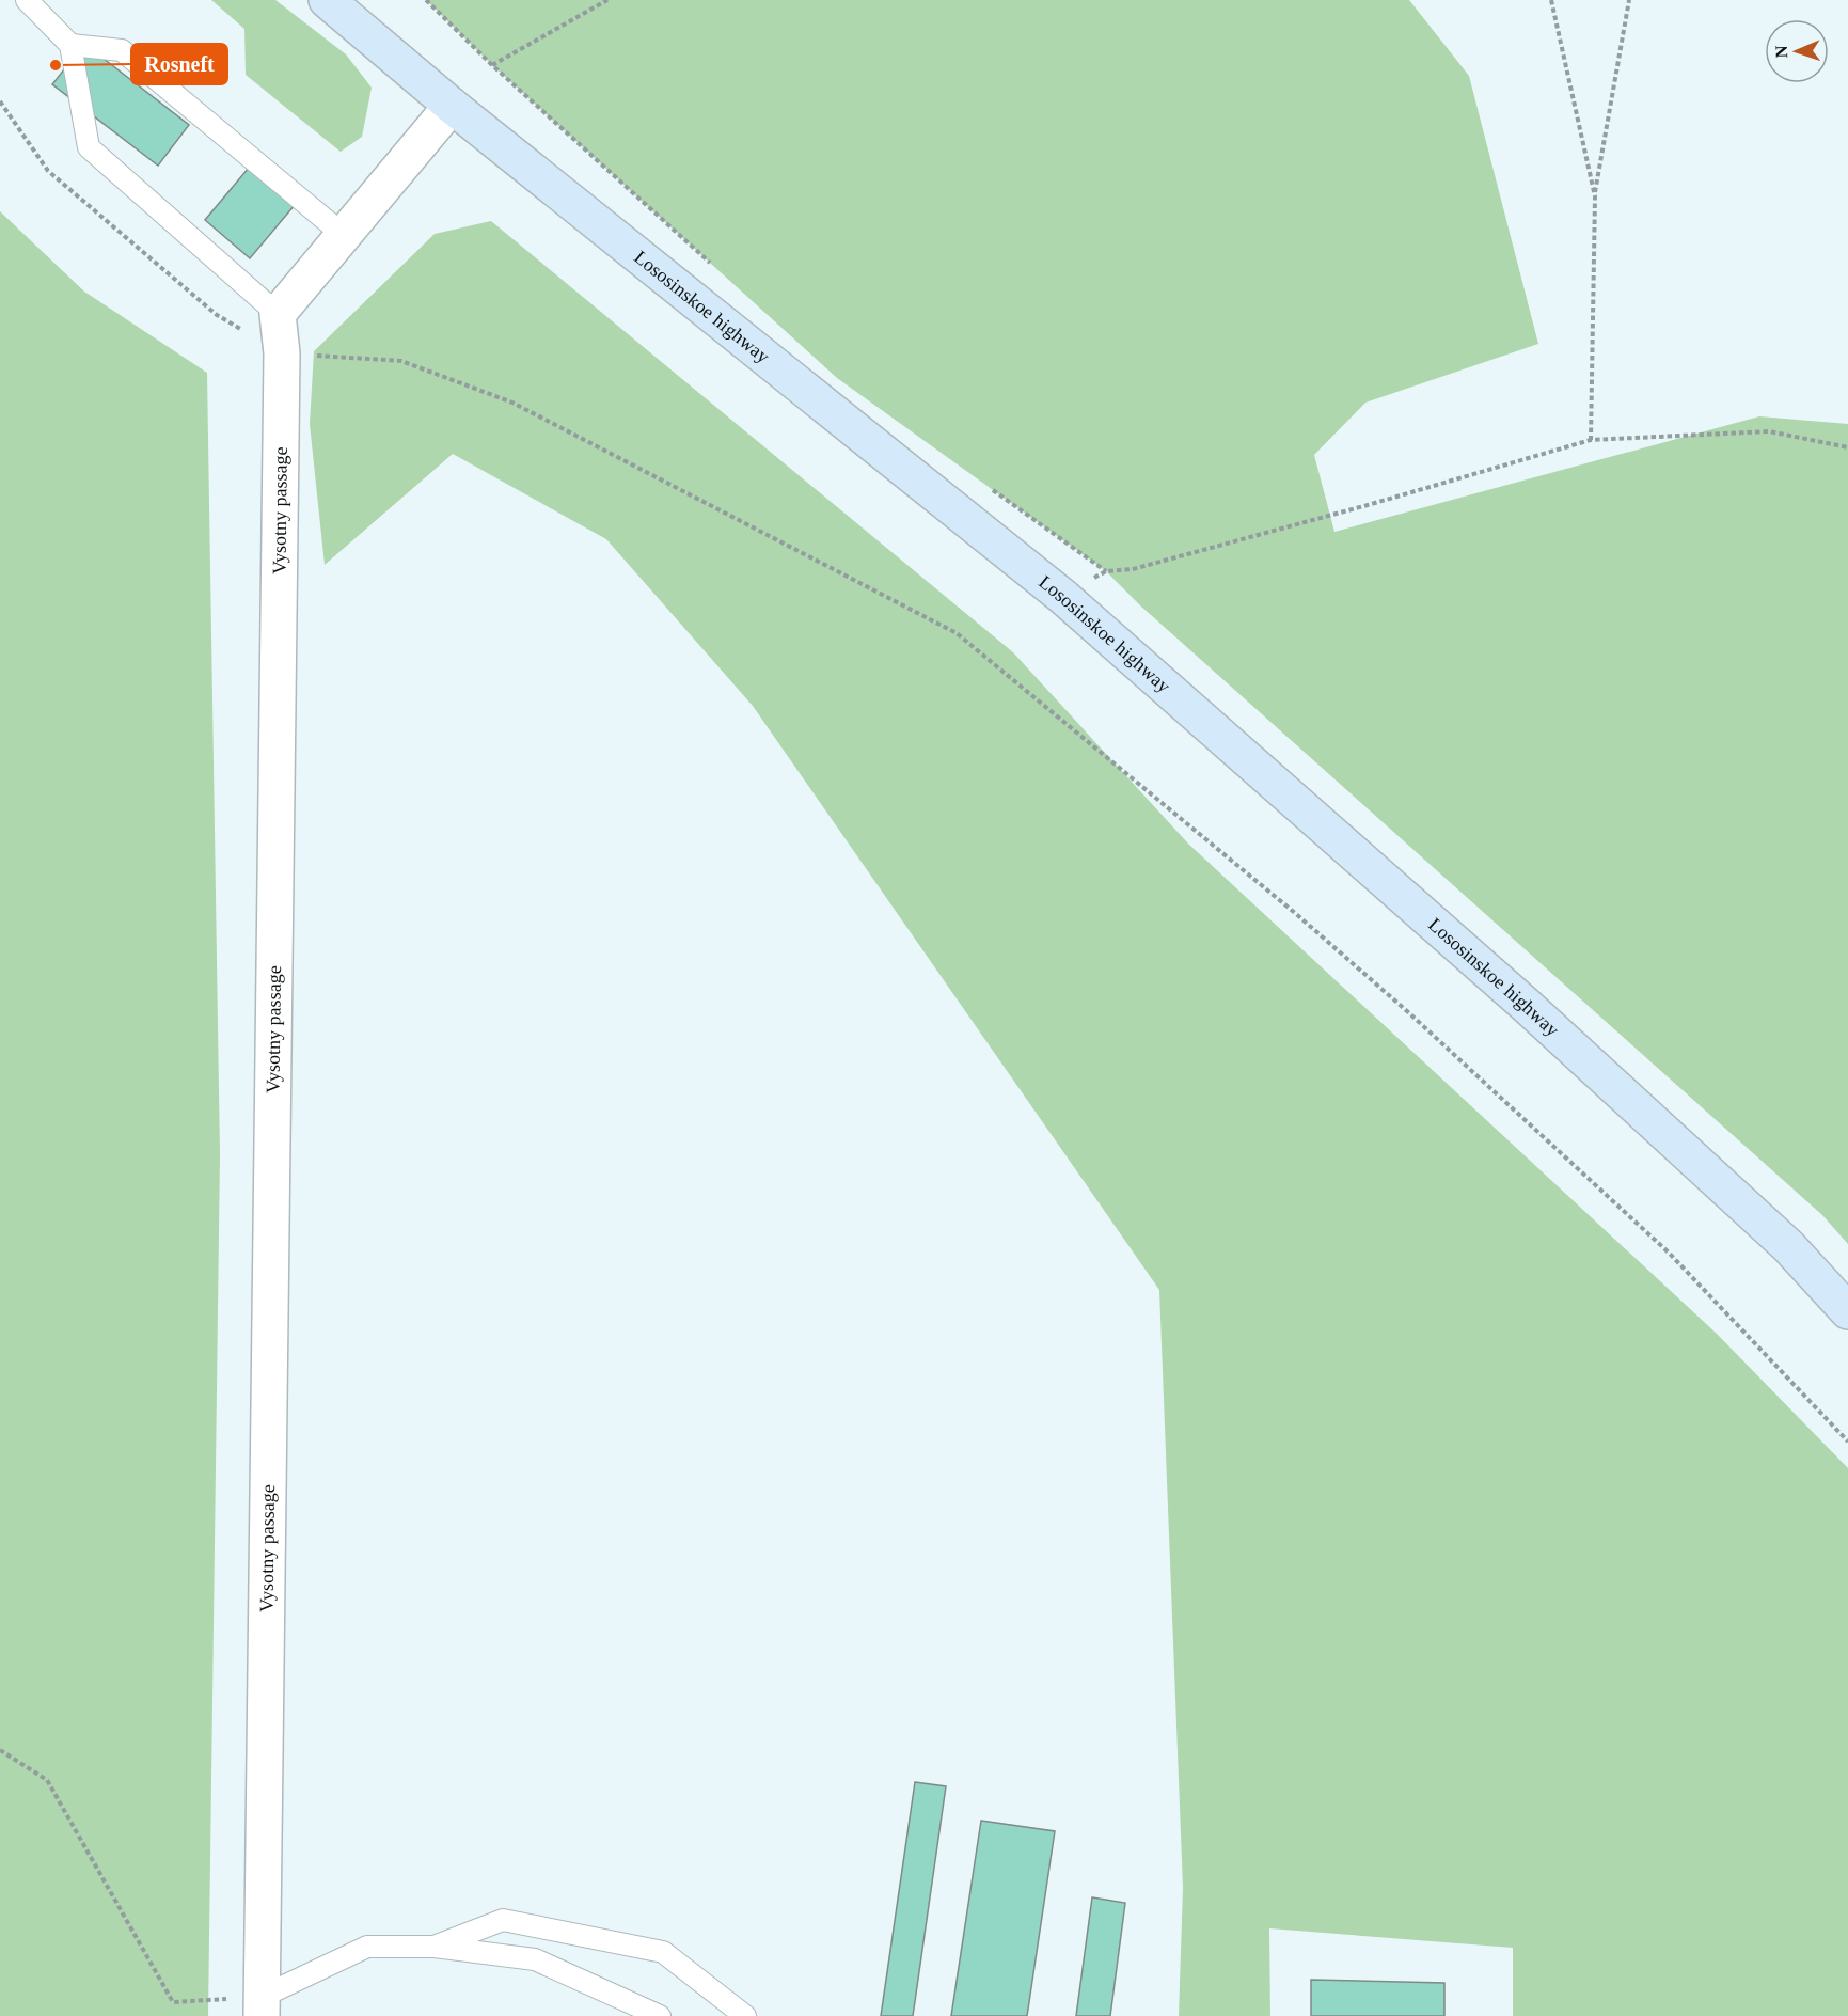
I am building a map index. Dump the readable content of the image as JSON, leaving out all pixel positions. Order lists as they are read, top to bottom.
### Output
{
  "streets": {
    "main road": ["Lososinskoe highway"],
    "street": ["Vysotny passage"]
  },
  "places": ["Rosneft"],
  "north": "left"
}
